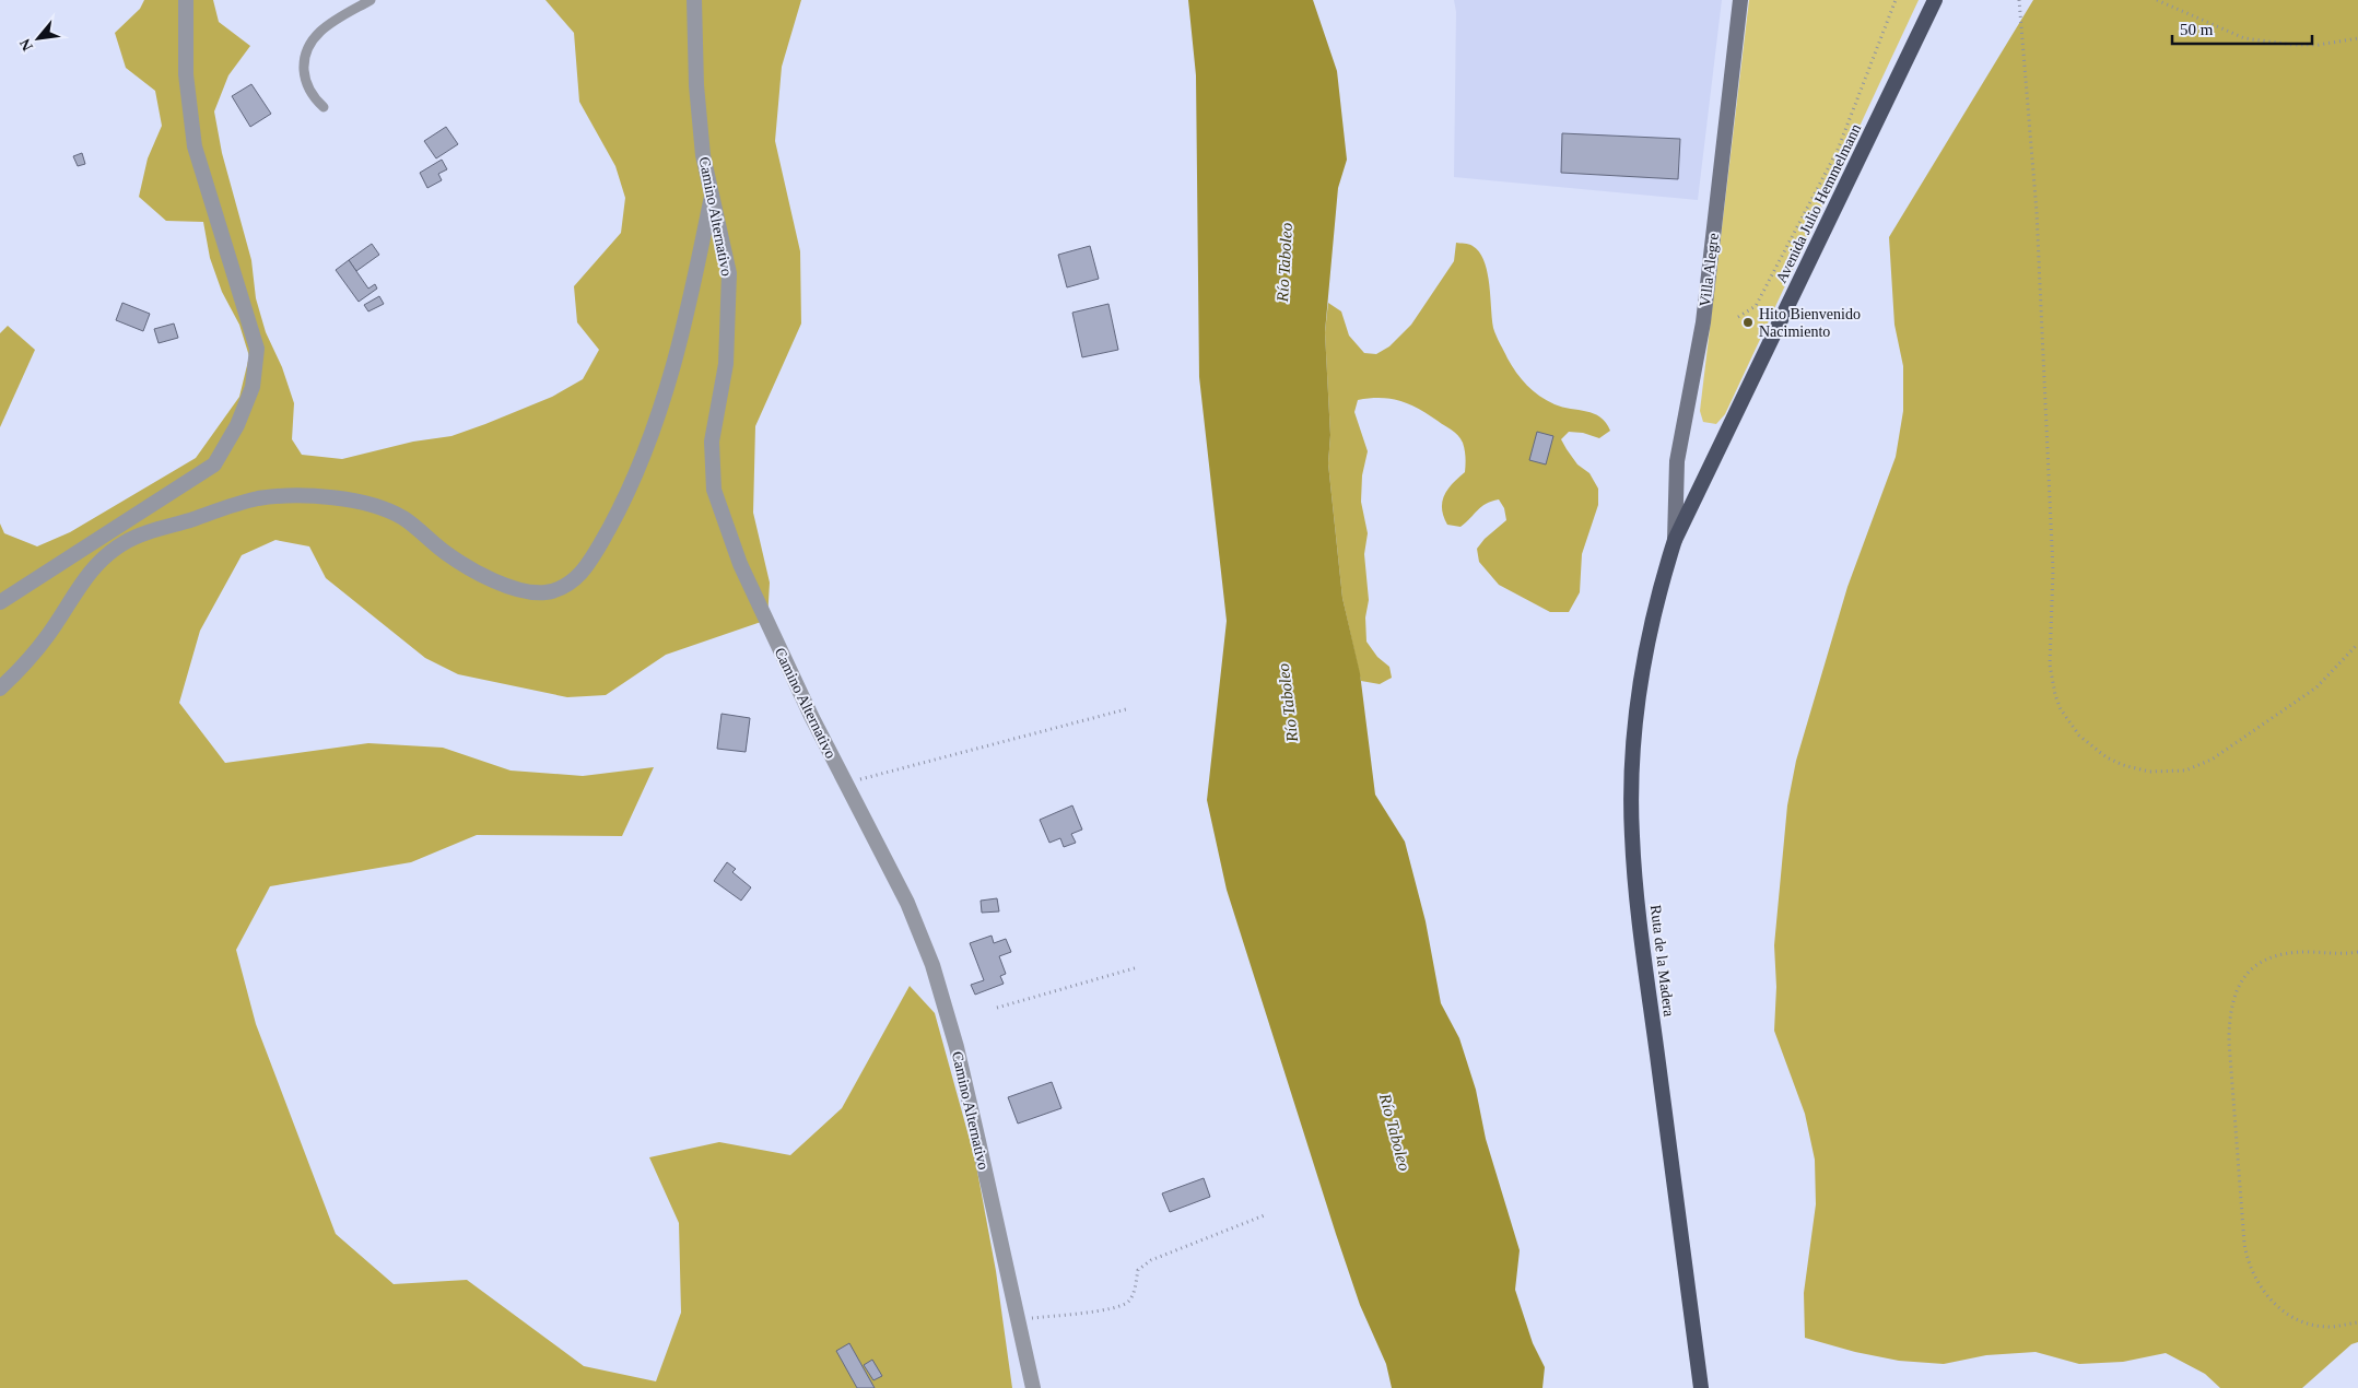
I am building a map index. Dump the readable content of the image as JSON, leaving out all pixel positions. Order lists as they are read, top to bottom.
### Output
{
  "streets": {
    "highway": ["Avenida Julio Hemmelmann", "Ruta de la Madera"],
    "main road": ["Villa Alegre"],
    "street": ["Camino Alternativo"]
  },
  "crossings": [
    ["Avenida Julio Hemmelmann", "Villa Alegre"],
    ["Avenida Julio Hemmelmann", "Ruta de la Madera"],
    ["Villa Alegre", "Ruta de la Madera"]
  ],
  "water": ["Río Taboleo"],
  "places": ["Hito Bienvenido Nacimiento"],
  "scale_bar": "50 m",
  "north": "bottom left"
}
